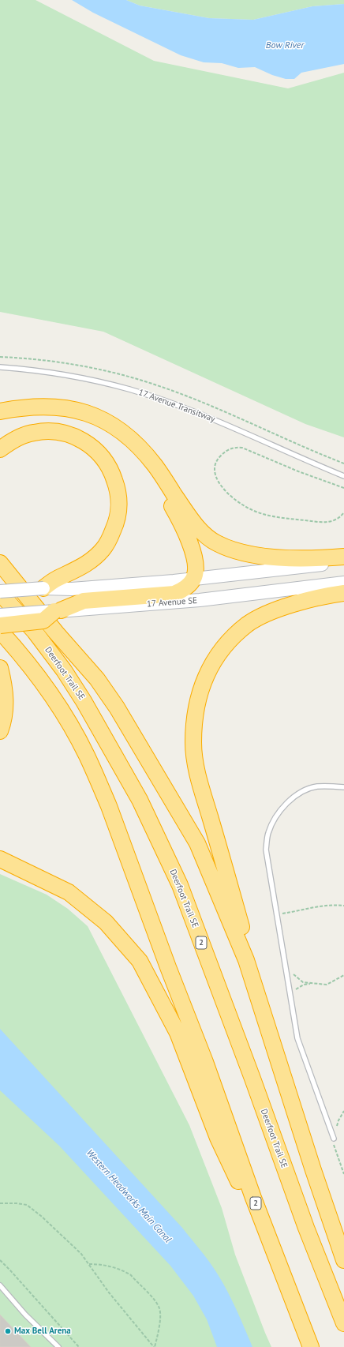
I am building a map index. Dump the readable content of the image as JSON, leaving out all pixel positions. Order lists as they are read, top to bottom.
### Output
{
  "streets": {
    "highway": ["Deerfoot Trail SE", "2"],
    "main road": ["17 Avenue SE"],
    "lane": ["17 Avenue Transitway"]
  },
  "water": ["Bow River", "Western Headworks Main Canal"],
  "places": ["Max Bell Arena"]
}
